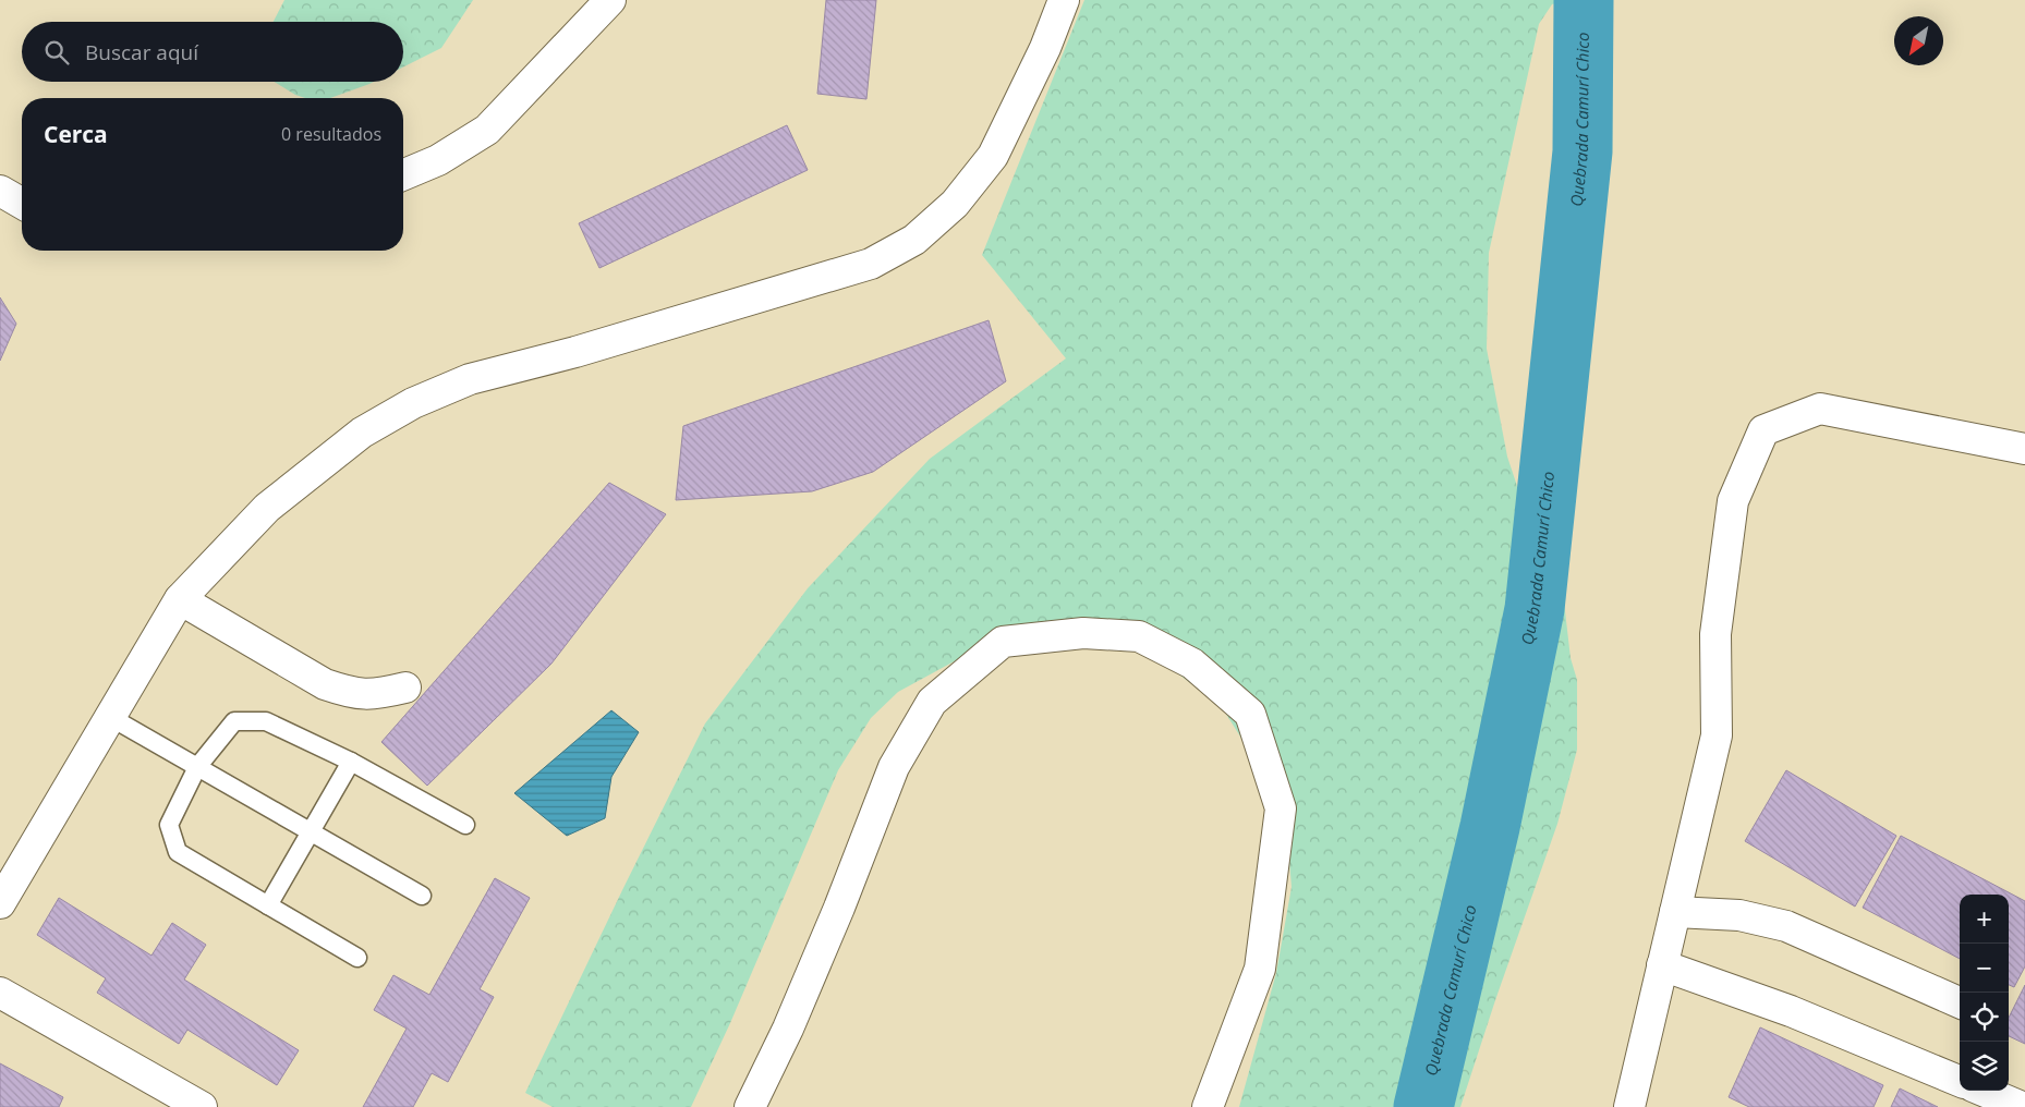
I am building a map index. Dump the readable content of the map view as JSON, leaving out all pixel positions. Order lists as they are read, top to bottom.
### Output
{
  "water": ["Quebrada Camurí Chico"],
  "north": "bottom left",
  "page": {
    "search": "Buscar aquí",
    "heading": ["Cerca", "0 resultados"],
    "map_buttons": ["+", "−"]
  }
}
